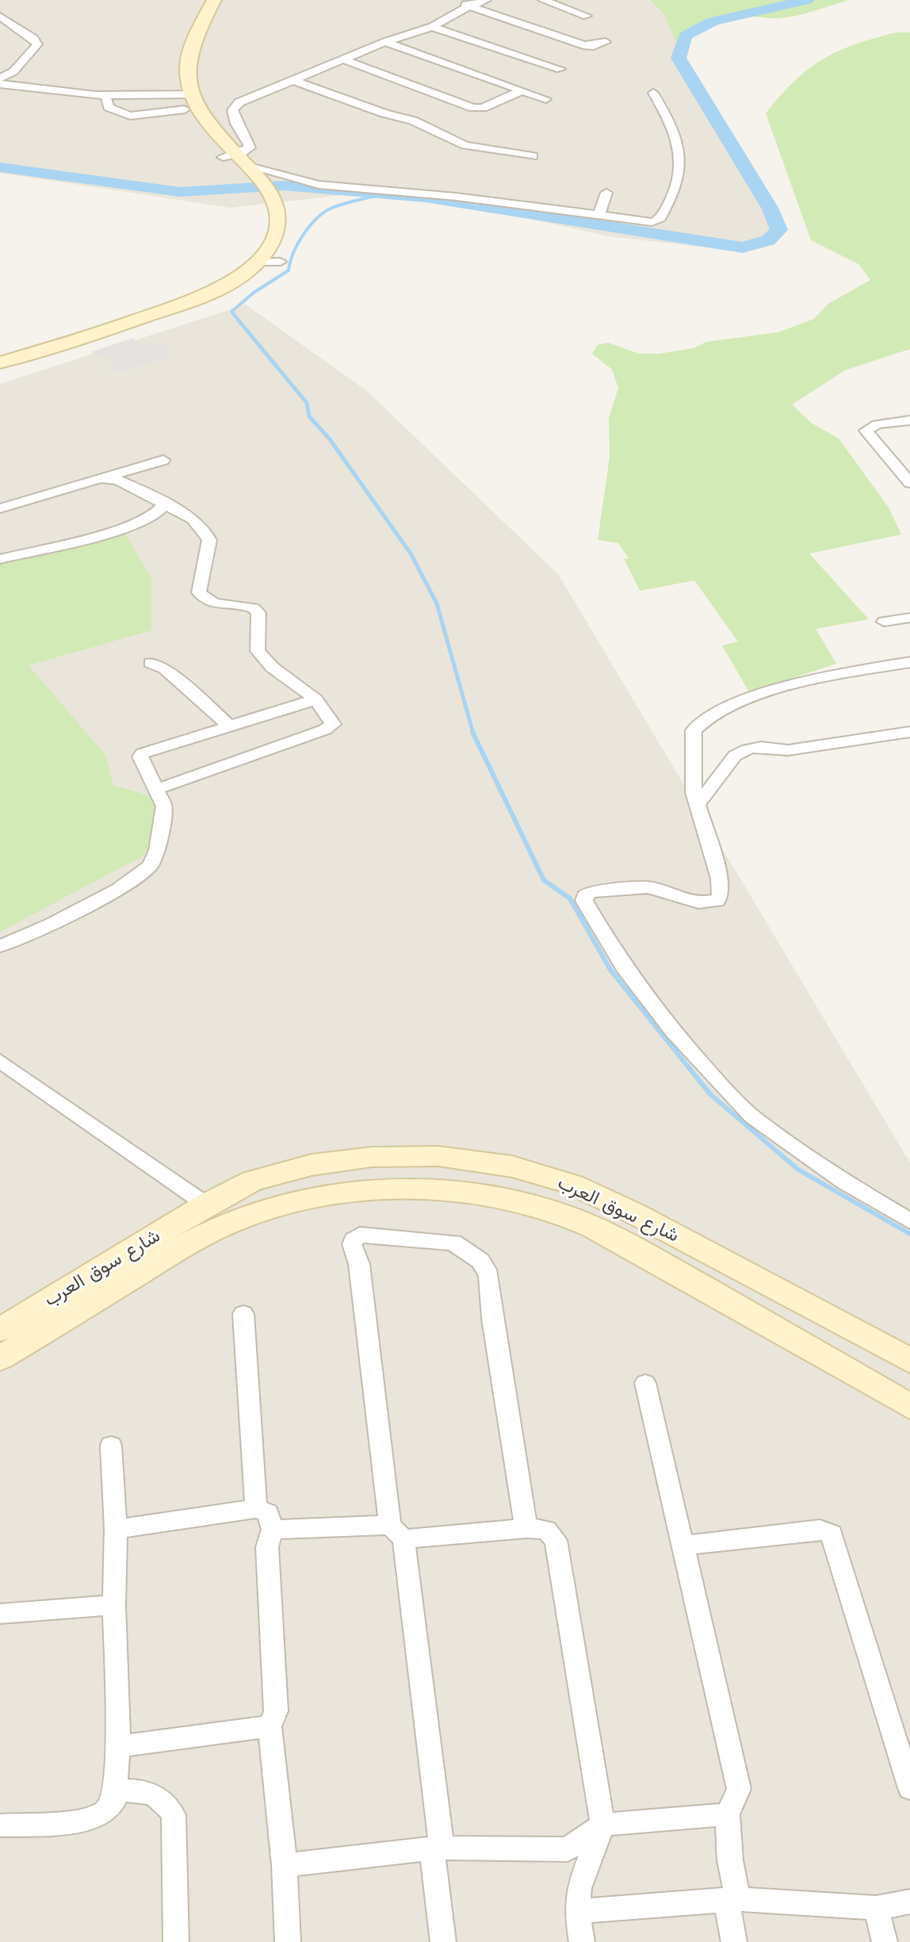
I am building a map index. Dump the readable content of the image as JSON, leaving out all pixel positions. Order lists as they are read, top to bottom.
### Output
{
  "streets": {
    "main road": ["شارع سوق العرب"]
  }
}
